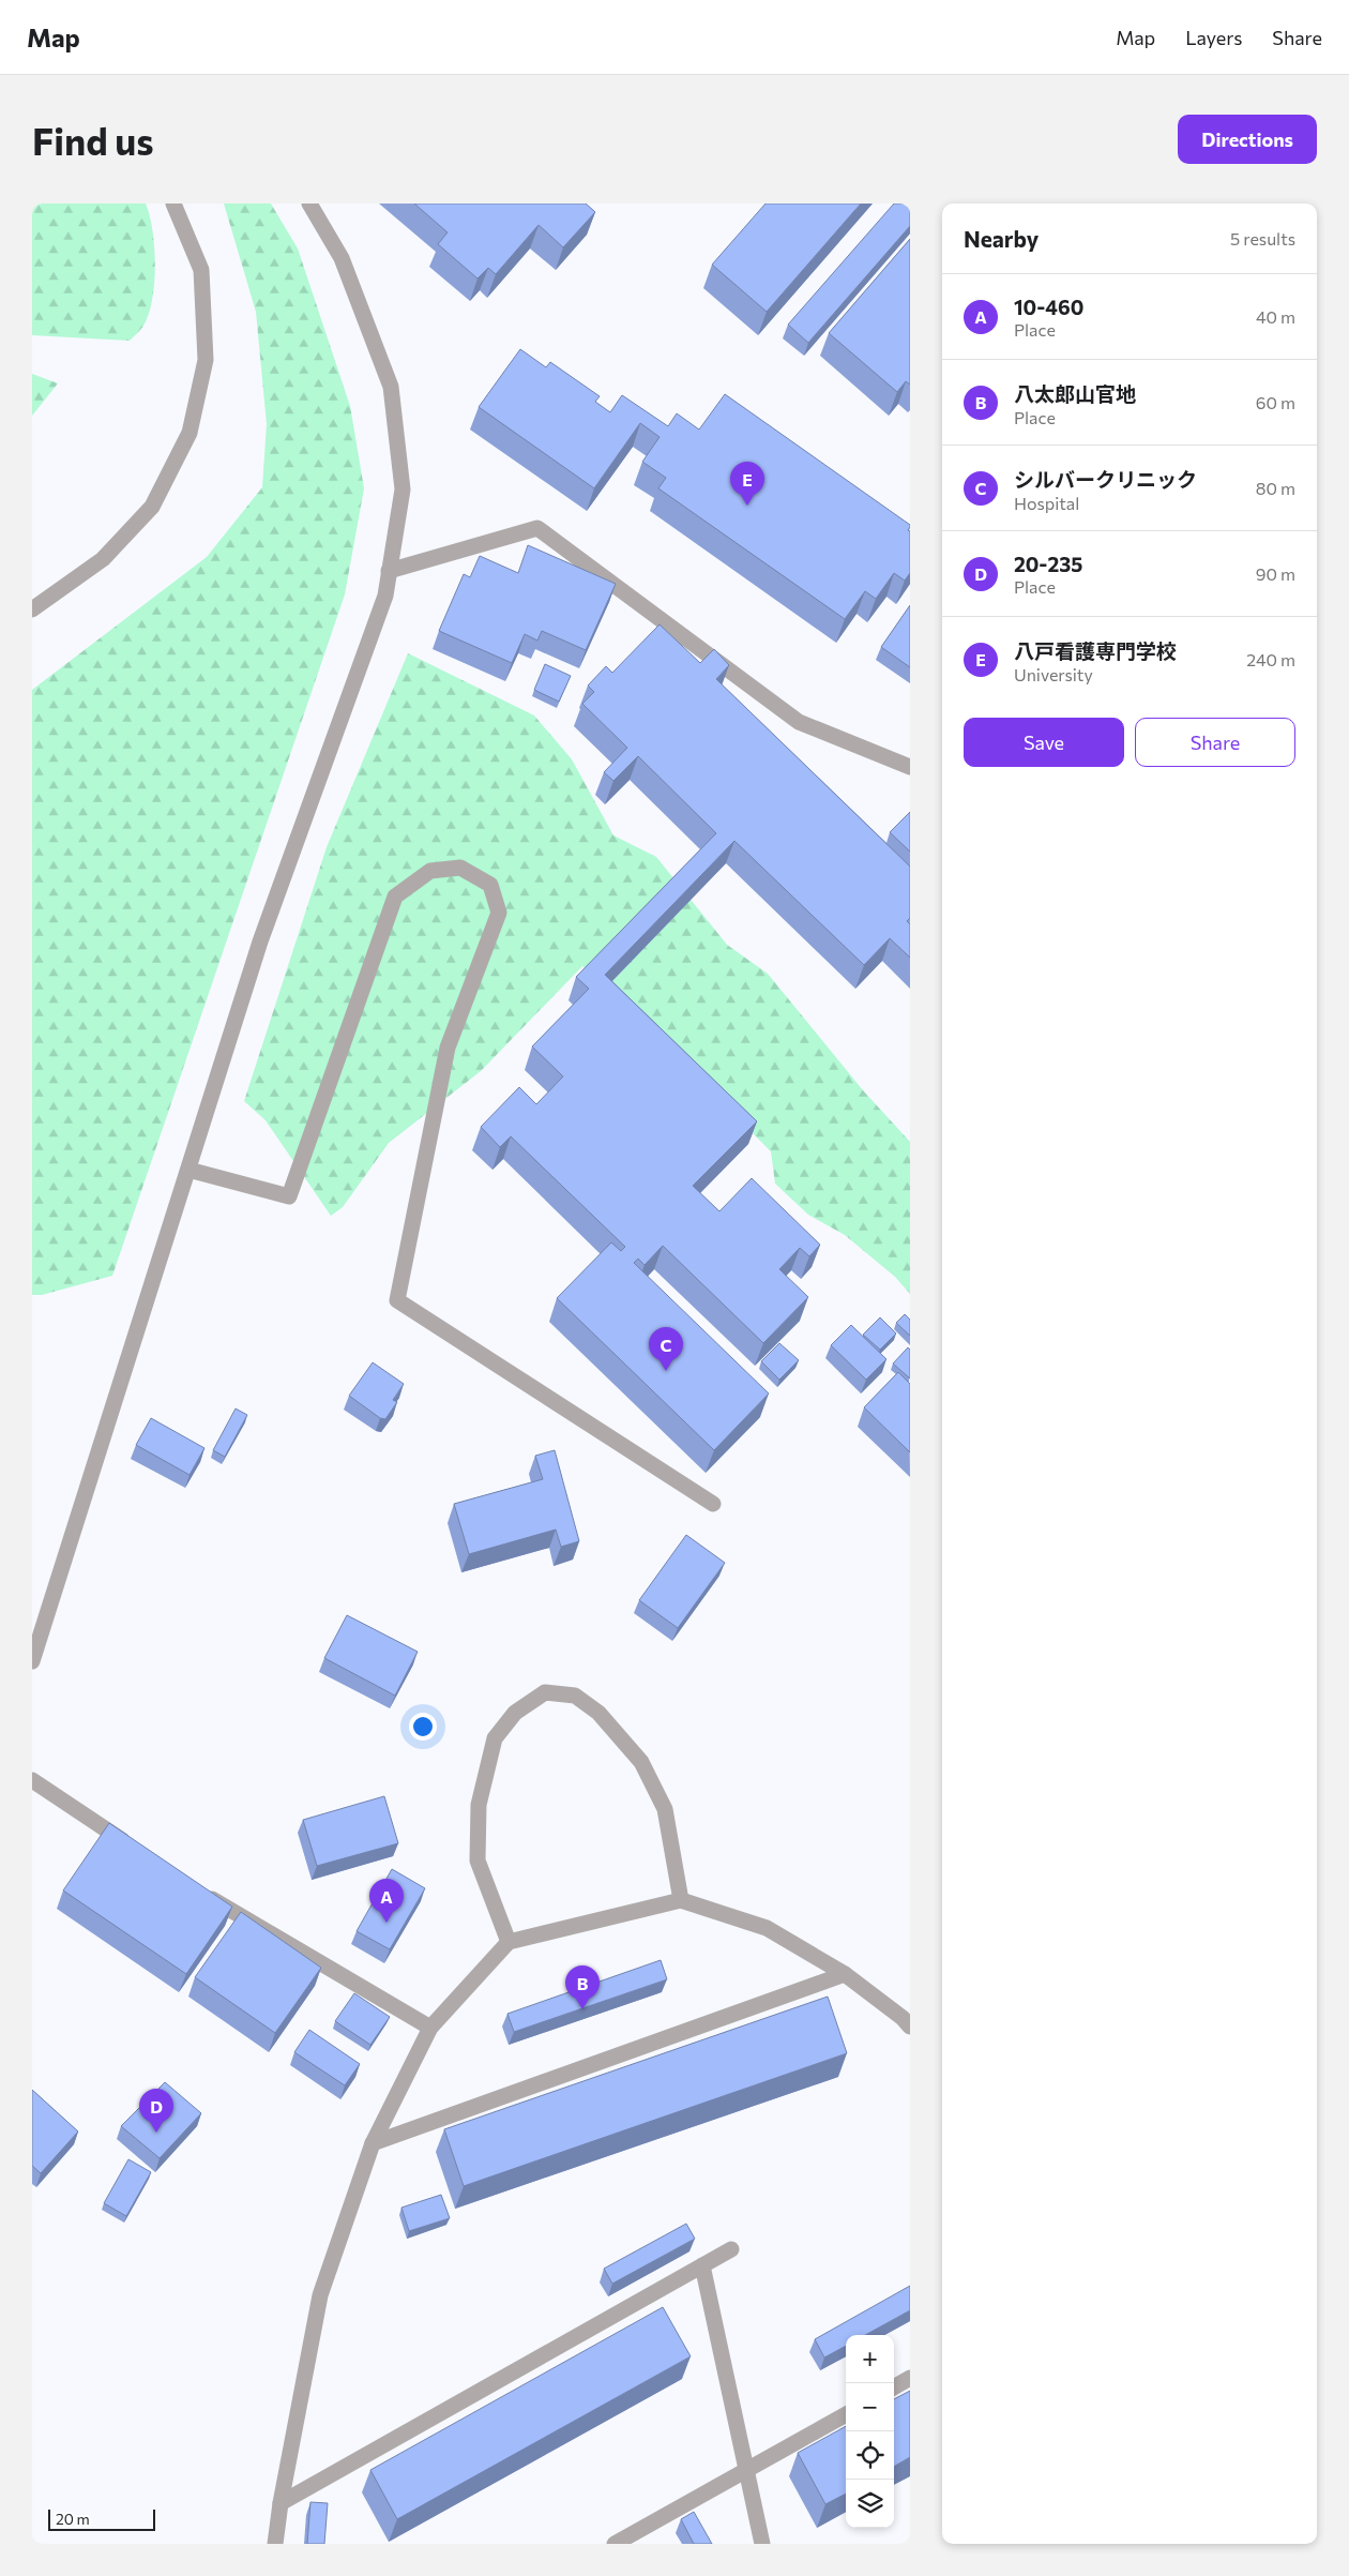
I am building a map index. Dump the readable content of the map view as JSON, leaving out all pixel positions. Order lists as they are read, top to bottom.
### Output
{
  "scale_bar": "20 m",
  "page": {
    "header": "Map",
    "nav": ["Map", "Layers", "Share"],
    "buttons": [
      "Directions",
      ["Save", "Share"]
    ],
    "title": "Find us",
    "heading": ["Nearby", "5 results"],
    "list": [
      {
        "mark": "A",
        "name": "10-460",
        "note": "Place",
        "value": "40 m"
      },
      {
        "mark": "B",
        "name": "八太郎山官地",
        "note": "Place",
        "value": "60 m"
      },
      {
        "mark": "C",
        "name": "シルバークリニック",
        "note": "Hospital",
        "value": "80 m"
      },
      {
        "mark": "D",
        "name": "20-235",
        "note": "Place",
        "value": "90 m"
      },
      {
        "mark": "E",
        "name": "八戸看護専門学校",
        "note": "University",
        "value": "240 m"
      }
    ],
    "pins": [
      "E",
      "C",
      "A",
      "B",
      "D"
    ],
    "map_buttons": ["+", "−"],
    "scale": "20 m"
  }
}
